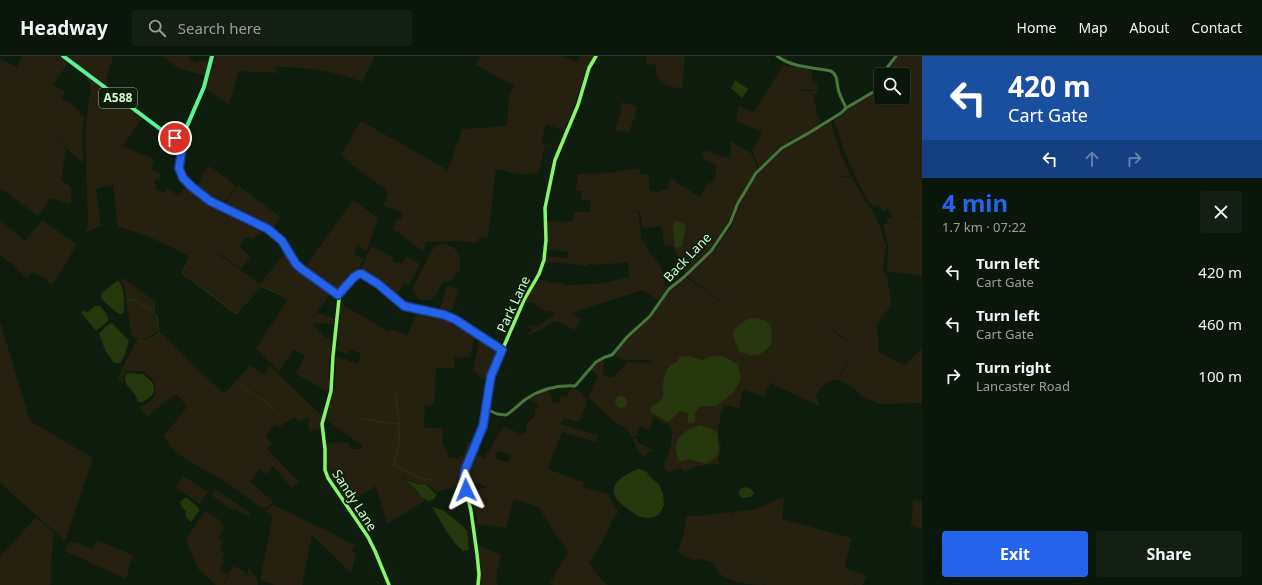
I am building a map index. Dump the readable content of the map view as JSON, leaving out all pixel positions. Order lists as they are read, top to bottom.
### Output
{
  "streets": {
    "main road": ["A588", "Park Lane", "Sandy Lane"],
    "street": ["Back Lane"]
  },
  "crossings": [
    ["Back Lane", "Park Lane"]
  ],
  "page": {
    "header": "Headway",
    "search": "Search here",
    "nav": [
      "Home",
      "Map",
      "About",
      "Contact"
    ],
    "turn": ["420 m", "Cart Gate"],
    "heading": ["4 min", "1.7 km · 07:22"],
    "list": [
      {
        "name": "Turn left",
        "note": "Cart Gate",
        "value": "420 m"
      },
      {
        "name": "Turn left",
        "note": "Cart Gate",
        "value": "460 m"
      },
      {
        "name": "Turn right",
        "note": "Lancaster Road",
        "value": "100 m"
      }
    ],
    "buttons": ["Exit", "Share"]
  }
}
